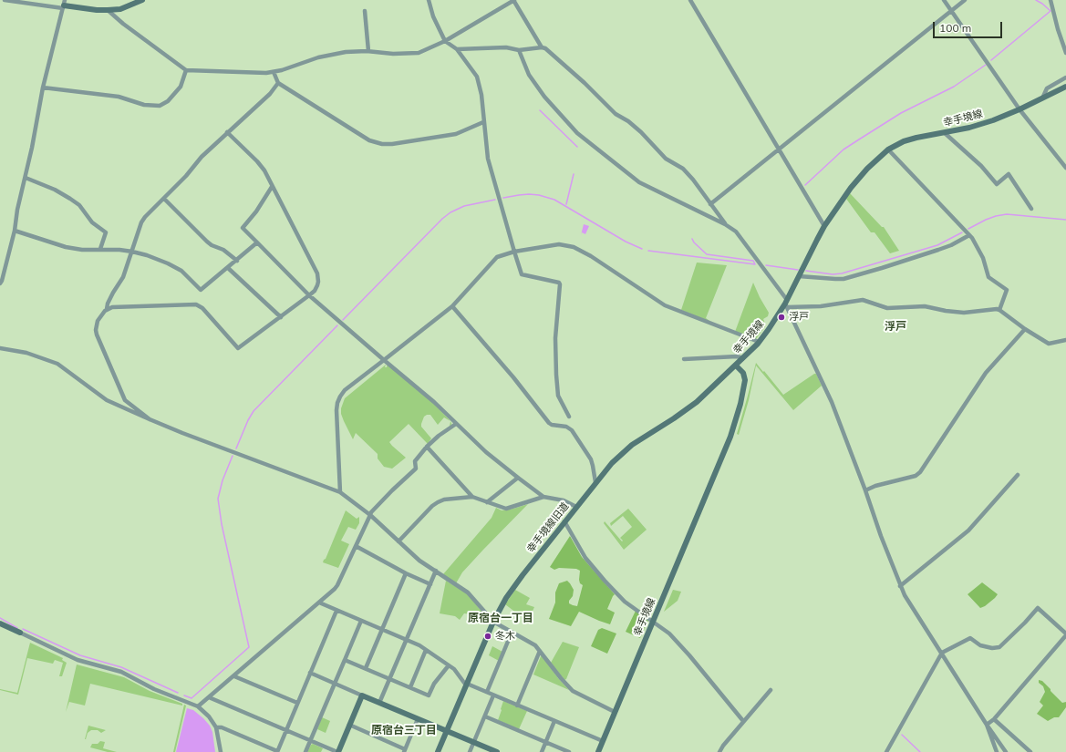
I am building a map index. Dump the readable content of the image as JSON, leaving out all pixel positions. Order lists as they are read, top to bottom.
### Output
{
  "streets": {
    "main road": ["幸手境線", "幸手境線旧道"]
  },
  "crossings": [
    ["幸手境線", "幸手境線旧道"]
  ],
  "districts": ["浮戸", "原宿台一丁目", "原宿台三丁目"],
  "places": ["浮戸", "冬木"],
  "scale_bar": "100 m"
}
